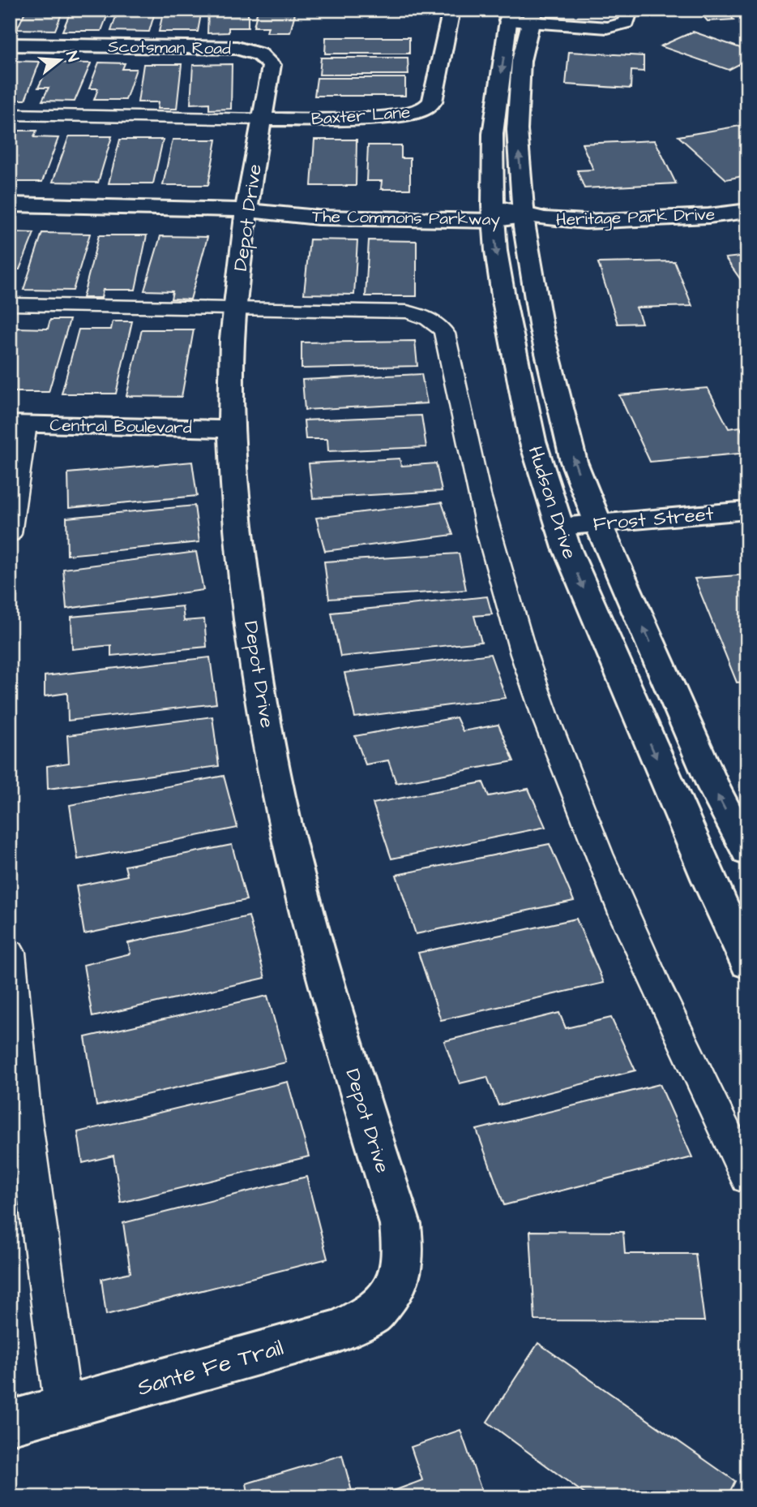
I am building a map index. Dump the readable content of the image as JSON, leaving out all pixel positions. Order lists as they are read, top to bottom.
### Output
{
  "streets": {
    "street": [
      "Scotsman Road",
      "Baxter Lane",
      "Heritage Park Drive",
      "Depot Drive",
      "The Commons Parkway",
      "Central Boulevard",
      "Hudson Drive",
      "Frost Street",
      "Sante Fe Trail"
    ]
  },
  "crossings": [
    ["Scotsman Road", "Depot Drive"],
    ["Baxter Lane", "Depot Drive"],
    ["Heritage Park Drive", "The Commons Parkway"],
    ["Heritage Park Drive", "Hudson Drive"],
    ["Depot Drive", "The Commons Parkway"],
    ["Depot Drive", "Central Boulevard"],
    ["Depot Drive", "Sante Fe Trail"],
    ["The Commons Parkway", "Hudson Drive"],
    ["Hudson Drive", "Frost Street"]
  ],
  "north": "right"
}
